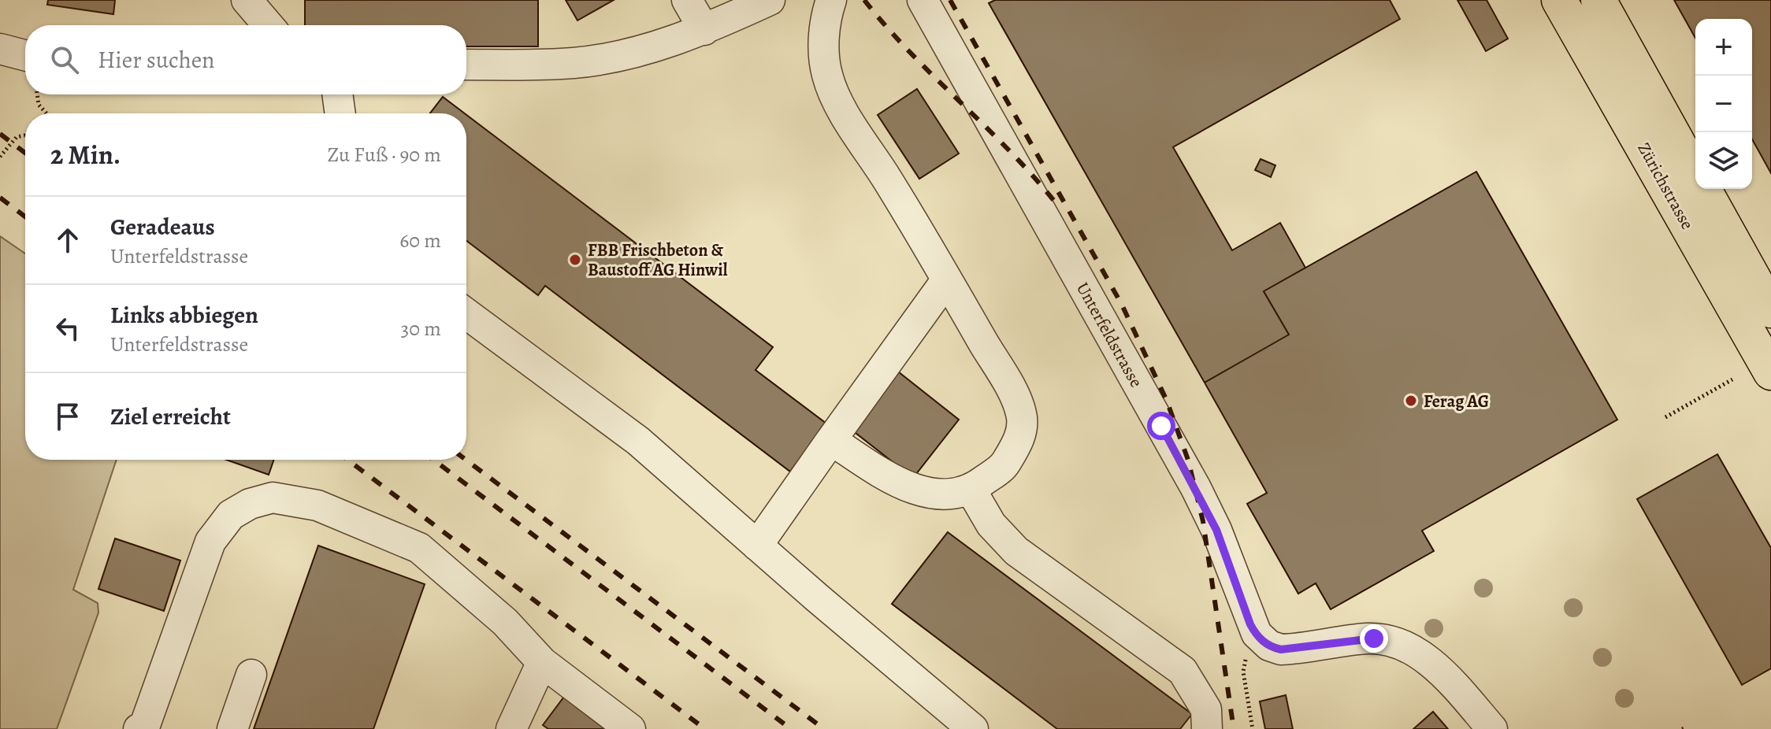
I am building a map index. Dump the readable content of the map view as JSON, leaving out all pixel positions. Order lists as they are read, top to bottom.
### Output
{
  "streets": {
    "main road": ["Zürichstrasse"],
    "street": ["Unterfeldstrasse"]
  },
  "places": ["FBB Frischbeton & Baustoff AG Hinwil", "Ferag AG"],
  "page": {
    "map_buttons": ["+", "−"],
    "search": "Hier suchen",
    "heading": ["2 Min.", "Zu Fuß · 90 m"],
    "list": [
      ["Geradeaus", "Unterfeldstrasse", "60 m"],
      ["Links abbiegen", "Unterfeldstrasse", "30 m"],
      "Ziel erreicht"
    ]
  }
}
